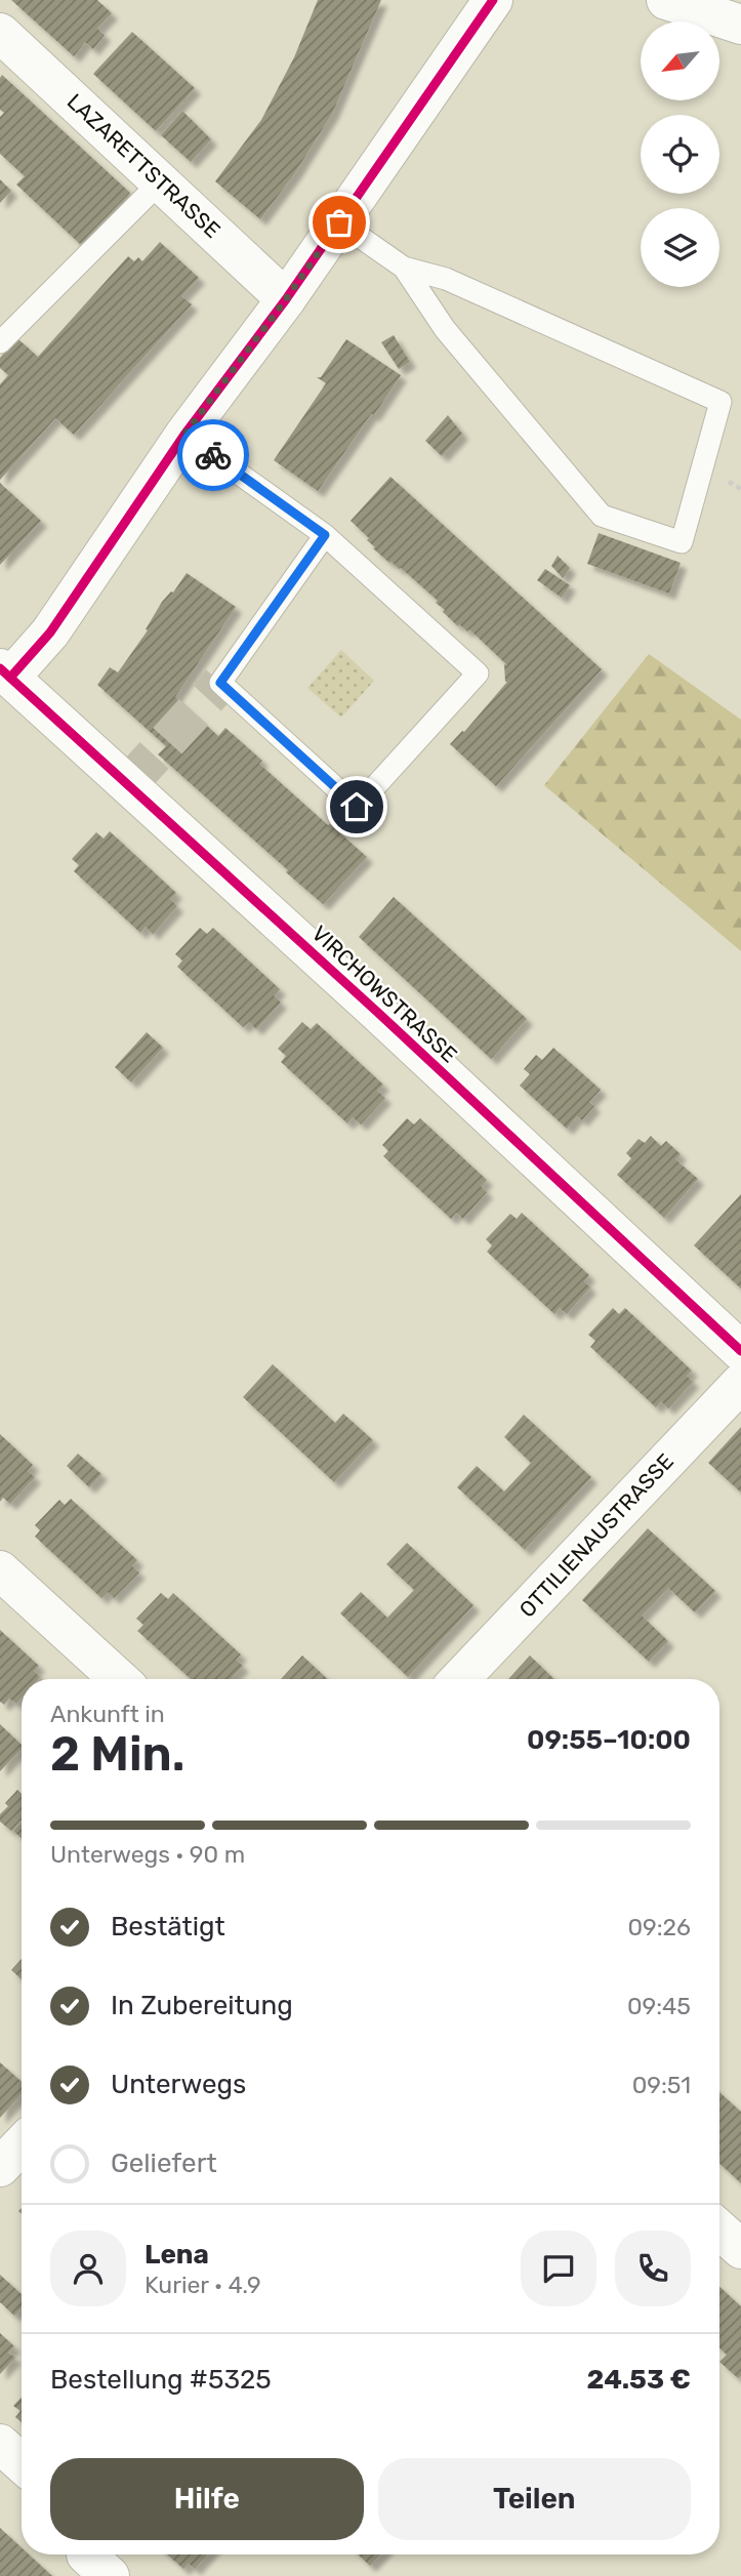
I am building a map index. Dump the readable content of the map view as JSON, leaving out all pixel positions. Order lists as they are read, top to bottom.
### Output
{
  "streets": {
    "street": ["LAZARETTSTRASSE", "VIRCHOWSTRASSE", "OTTILIENAUSTRASSE"]
  },
  "north": "bottom left",
  "page": {
    "heading": ["2 Min.", "Ankunft in", "09:55–10:00"],
    "panel": [
      "Lena",
      "Kurier · 4.9",
      "Bestellung #5325",
      "24.53 €"
    ],
    "bar": "Unterwegs · 90 m",
    "list": [
      ["Bestätigt", "09:26"],
      ["In Zubereitung", "09:45"],
      ["Unterwegs", "09:51"],
      "Geliefert"
    ],
    "buttons": ["Hilfe", "Teilen"]
  }
}
